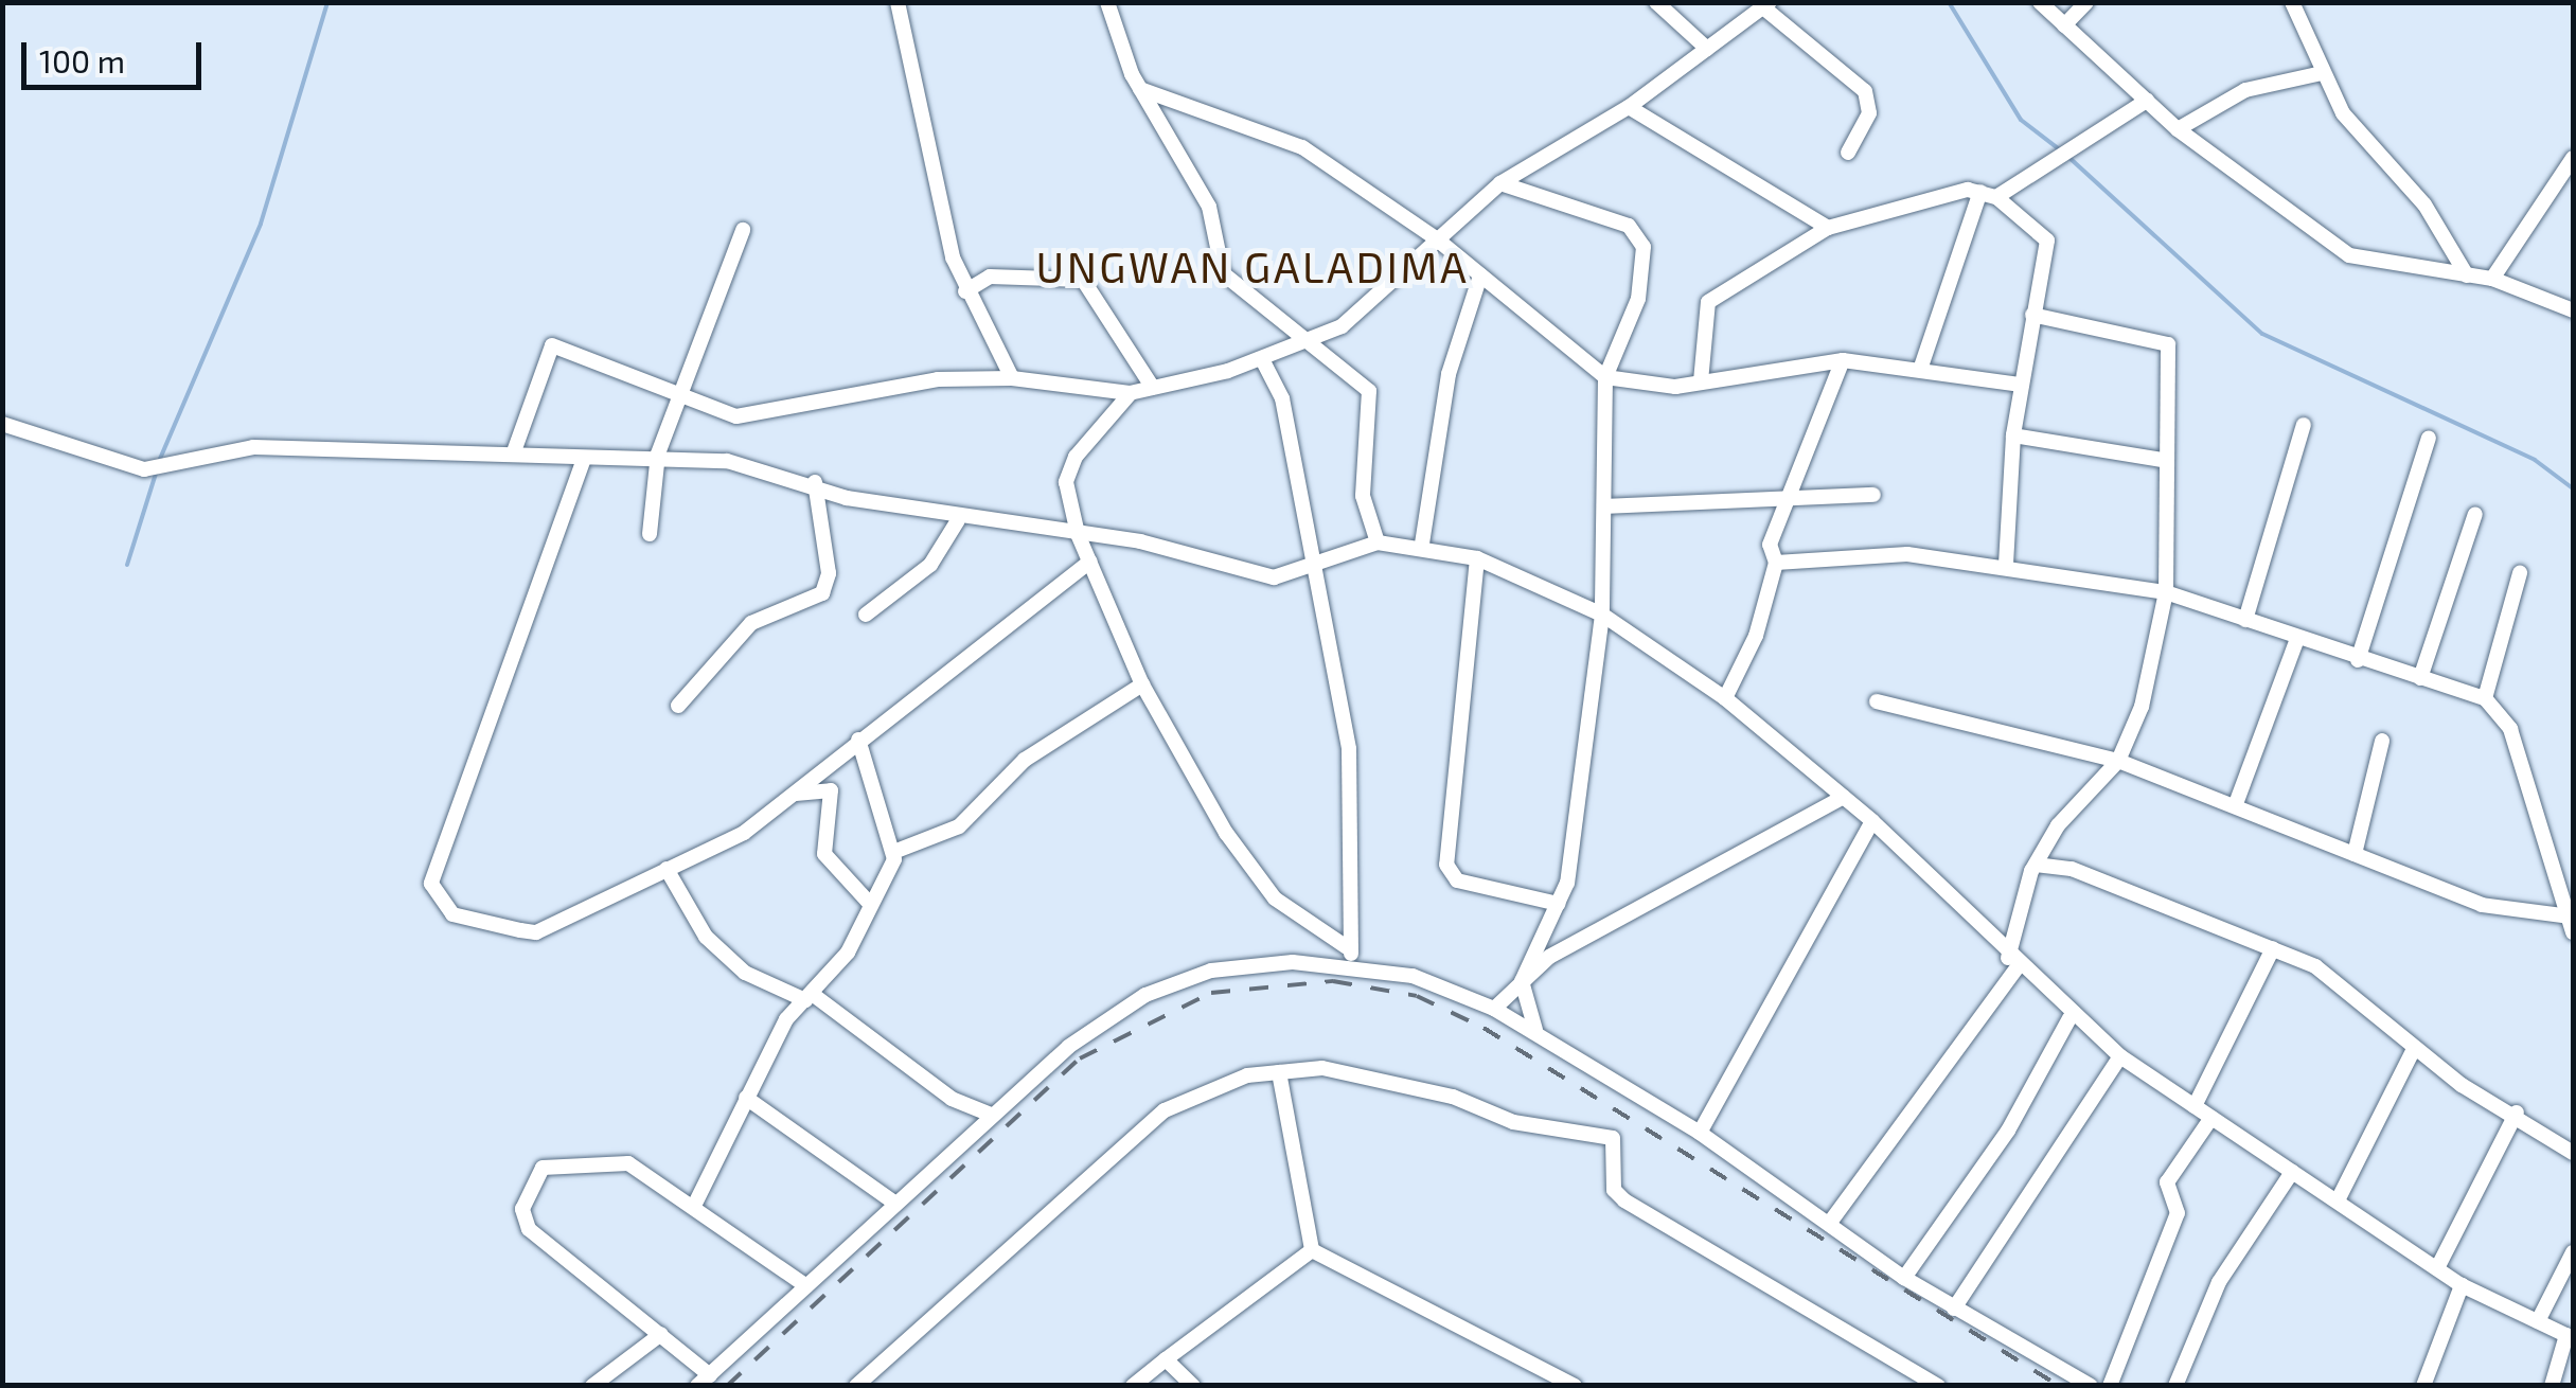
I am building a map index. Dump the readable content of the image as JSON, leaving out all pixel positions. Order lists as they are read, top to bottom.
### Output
{
  "districts": ["UNGWAN GALADIMA"],
  "scale_bar": "100 m"
}
